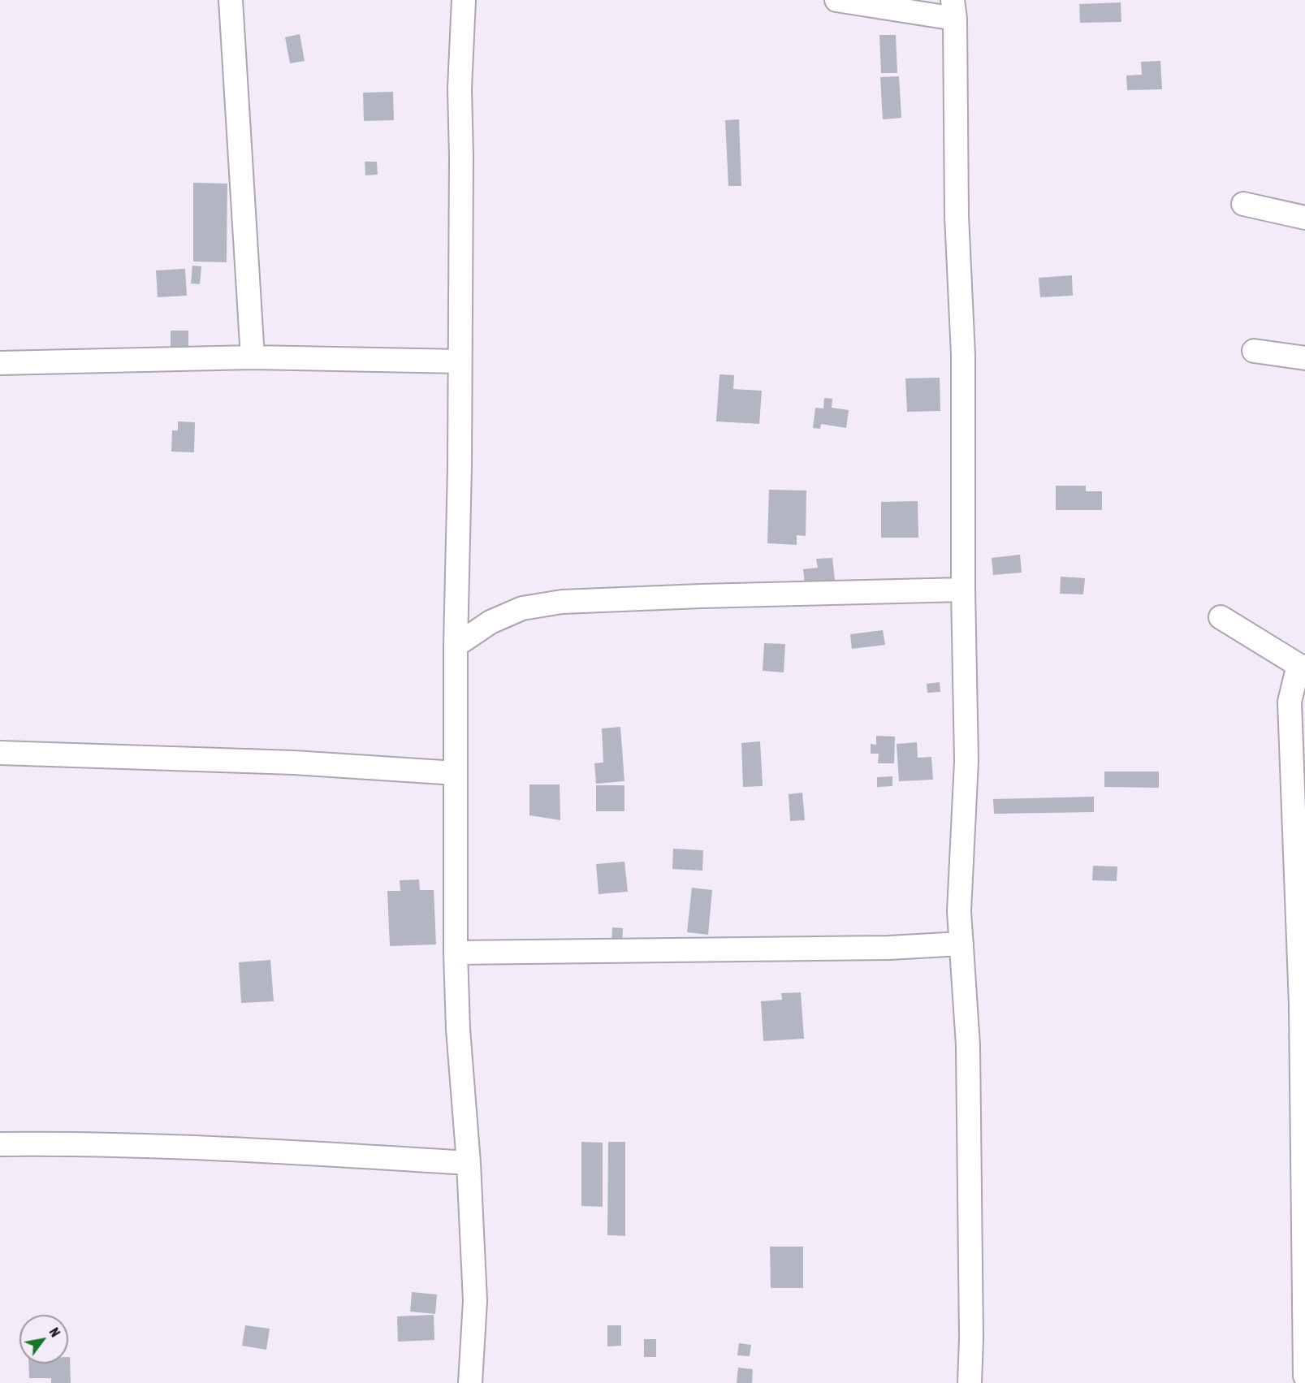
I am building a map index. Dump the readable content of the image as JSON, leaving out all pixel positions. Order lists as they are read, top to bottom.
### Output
{
  "north": "top right"
}
